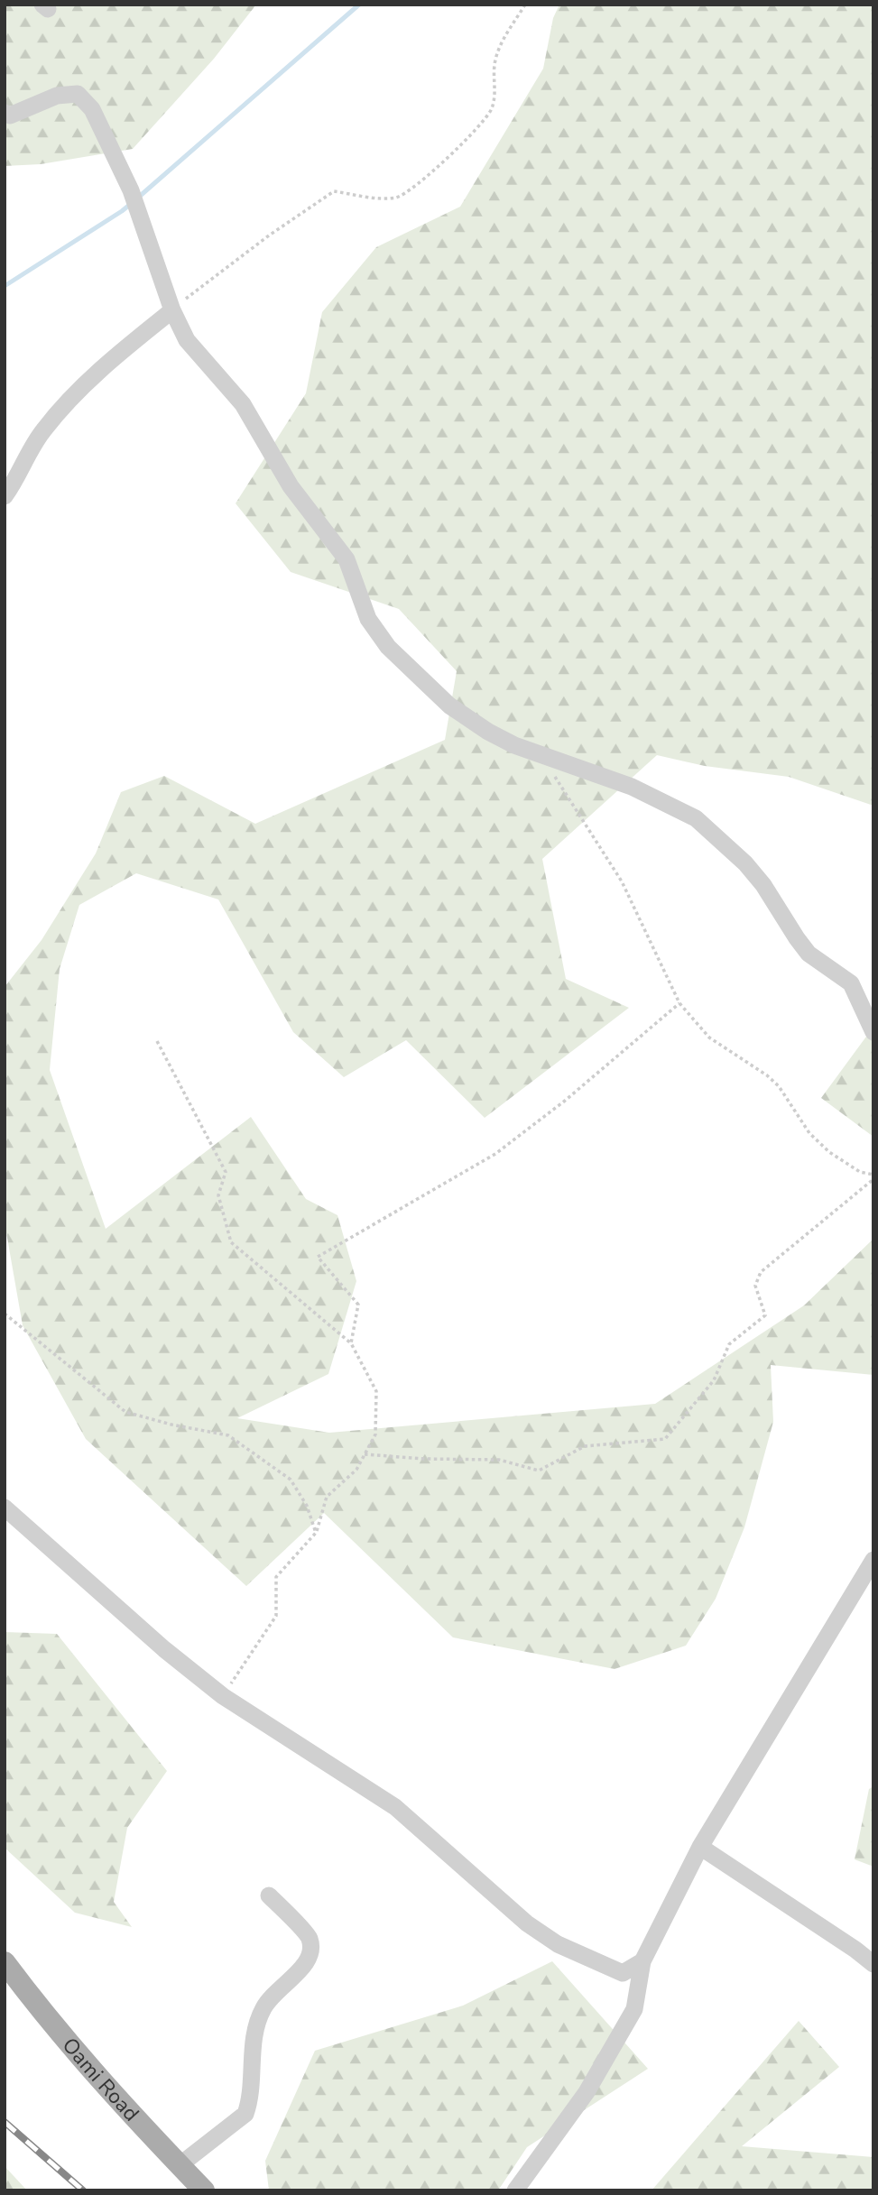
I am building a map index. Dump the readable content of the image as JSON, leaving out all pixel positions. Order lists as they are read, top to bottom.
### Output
{
  "streets": {
    "main road": ["Oami Road"]
  }
}
